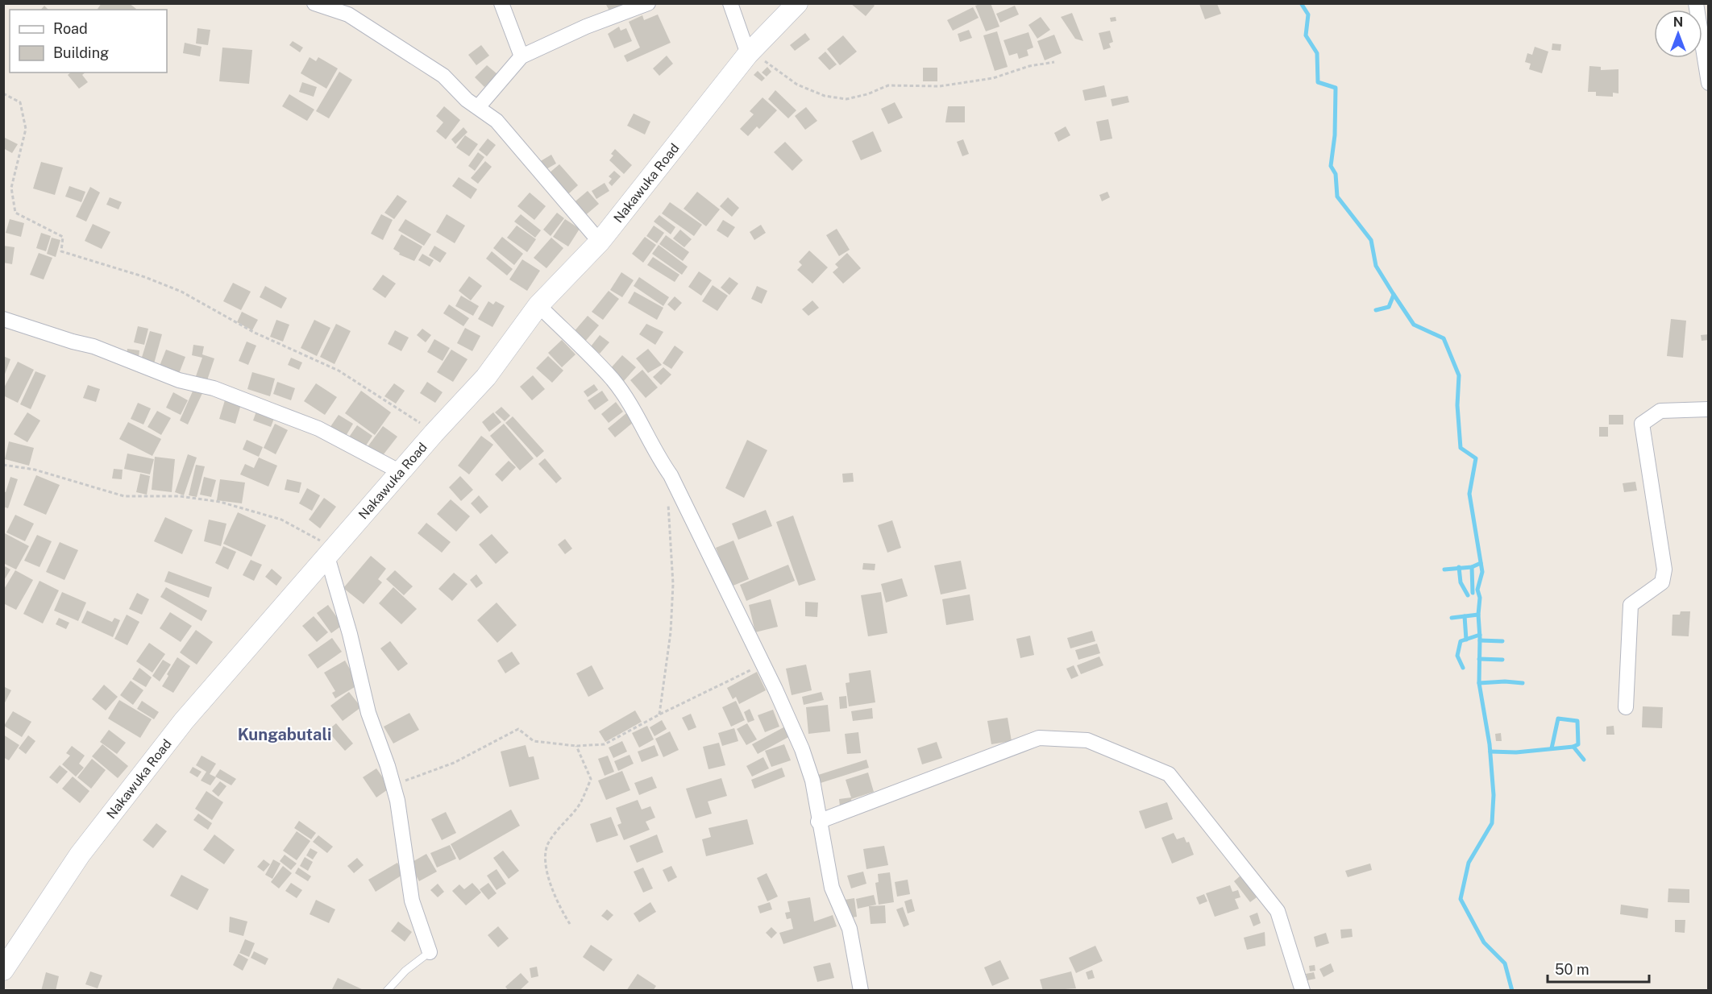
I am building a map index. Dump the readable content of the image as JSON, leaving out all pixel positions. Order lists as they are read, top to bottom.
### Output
{
  "streets": {
    "main road": ["Nakawuka Road"]
  },
  "districts": ["Kungabutali"],
  "legend": ["Road", "Building"],
  "scale_bar": "50 m",
  "north": "top"
}
